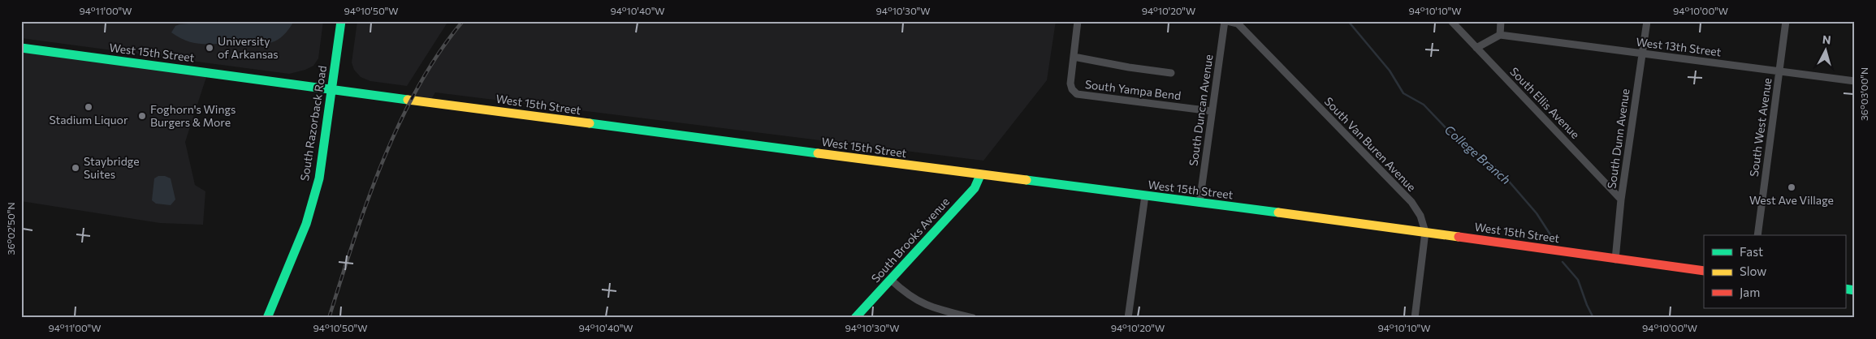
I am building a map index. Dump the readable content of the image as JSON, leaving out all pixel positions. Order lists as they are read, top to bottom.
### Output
{
  "streets": {
    "main road": ["West 15th Street", "South Razorback Road", "South Brooks Avenue"],
    "street": [
      "West 13th Street",
      "South Yampa Bend",
      "South Ellis Avenue",
      "South Duncan Avenue",
      "South West Avenue",
      "South Dunn Avenue",
      "South Van Buren Avenue"
    ]
  },
  "crossings": [
    ["West 13th Street", "South West Avenue"],
    ["West 13th Street", "South Dunn Avenue"],
    ["West 15th Street", "South Duncan Avenue"],
    ["West 15th Street", "South Razorback Road"],
    ["West 15th Street", "South Dunn Avenue"],
    ["West 15th Street", "South Van Buren Avenue"],
    ["West 15th Street", "South Brooks Avenue"],
    ["South Yampa Bend", "South Duncan Avenue"],
    ["South Ellis Avenue", "South Dunn Avenue"],
    ["South Duncan Avenue", "South Van Buren Avenue"]
  ],
  "water": ["College Branch"],
  "places": [
    "University of Arkansas",
    "Stadium Liquor",
    "Foghorn's Wings Burgers & More",
    "Staybridge Suites",
    "West Ave Village"
  ],
  "legend": ["Fast", "Slow", "Jam"],
  "north": "top",
  "coordinates": [
    "94°11'00\"W",
    "94°10'50\"W",
    "94°10'40\"W",
    "94°10'30\"W",
    "94°10'20\"W",
    "94°10'10\"W",
    "94°10'00\"W",
    "36°03'00\"N",
    "36°02'50\"N"
  ]
}
